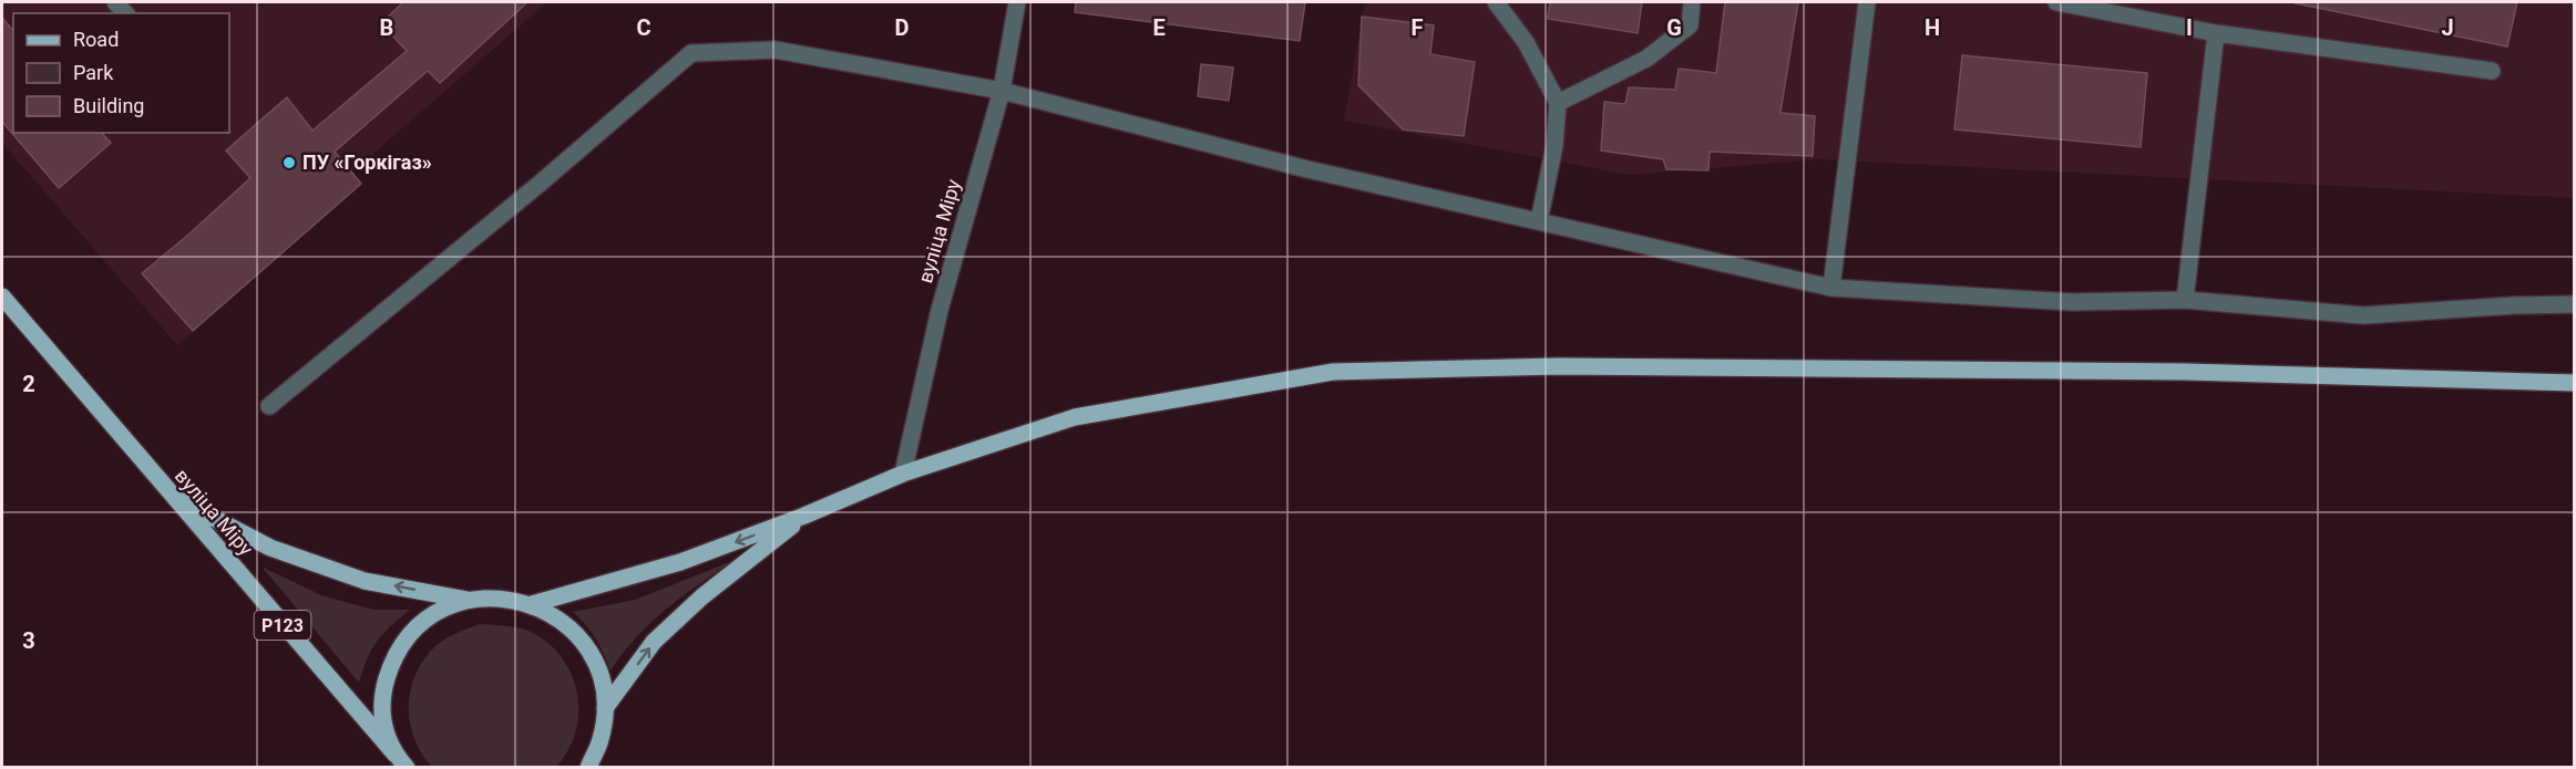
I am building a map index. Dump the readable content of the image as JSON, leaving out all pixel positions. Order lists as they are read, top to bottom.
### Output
{
  "streets": {
    "main road": ["вуліца Міру", "Р123"]
  },
  "places": ["ПУ «Горкігаз»"],
  "legend": ["Road", "Park", "Building"],
  "grid": {
    "columns": [
      "B",
      "C",
      "D",
      "E",
      "F",
      "G",
      "H",
      "I",
      "J"
    ],
    "rows": ["2", "3"]
  }
}
